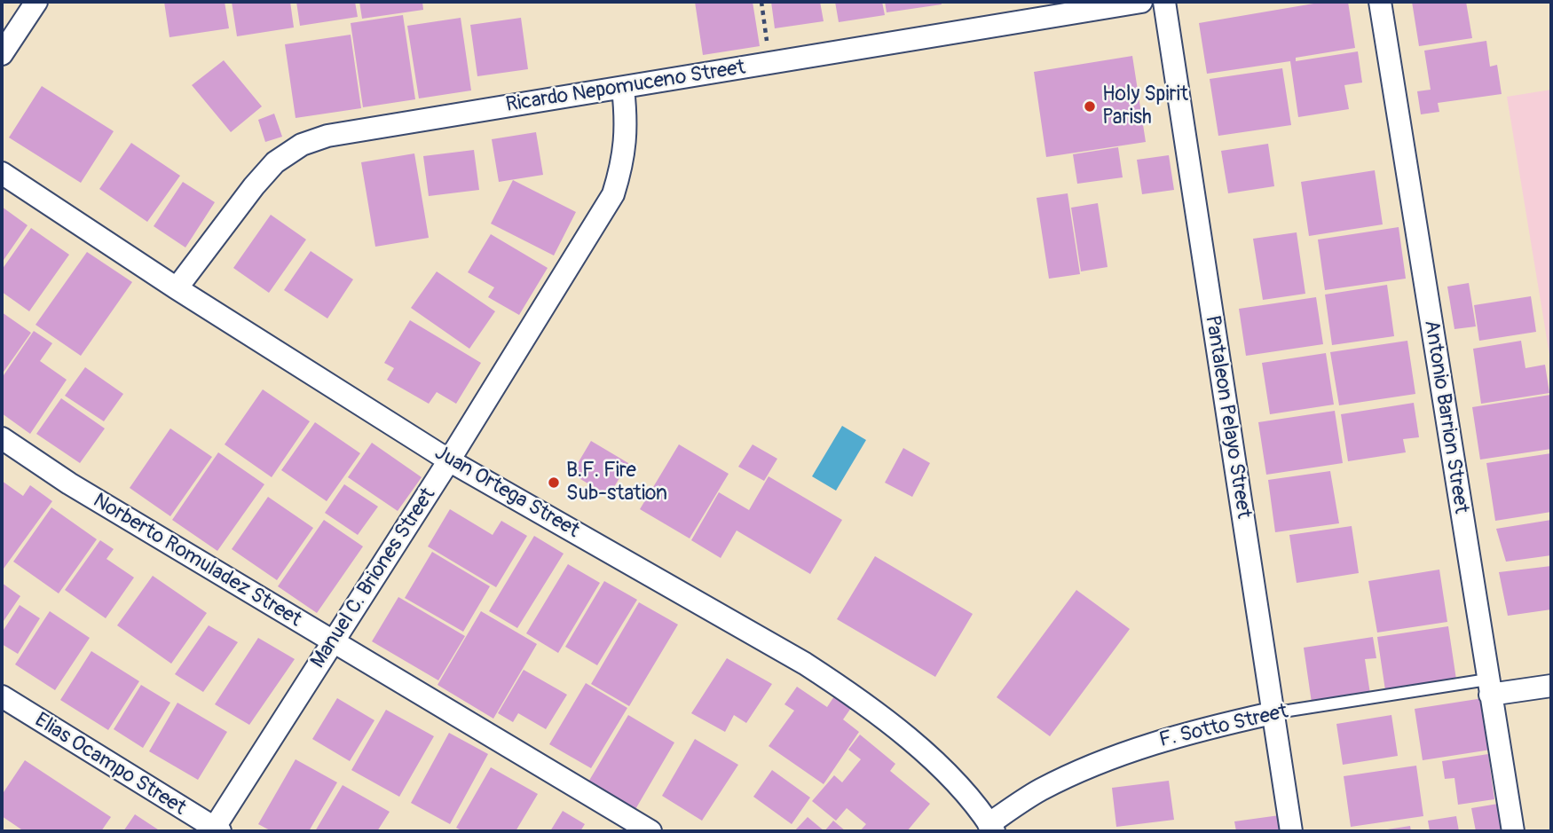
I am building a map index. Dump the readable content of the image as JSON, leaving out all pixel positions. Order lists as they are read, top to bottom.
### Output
{
  "streets": {
    "street": [
      "Ricardo Nepomuceno Street",
      "Pantaleon Pelayo Street",
      "Antonio Barrion Street",
      "Juan Ortega Street",
      "Norberto Romuladez Street",
      "Manuel C. Briones Street",
      "F. Sotto Street",
      "Elias Ocampo Street"
    ]
  },
  "crossings": [
    ["Ricardo Nepomuceno Street", "Juan Ortega Street"],
    ["Ricardo Nepomuceno Street", "Manuel C. Briones Street"],
    ["Pantaleon Pelayo Street", "F. Sotto Street"],
    ["Antonio Barrion Street", "F. Sotto Street"],
    ["Juan Ortega Street", "Manuel C. Briones Street"],
    ["Juan Ortega Street", "F. Sotto Street"],
    ["Norberto Romuladez Street", "Manuel C. Briones Street"],
    ["Manuel C. Briones Street", "Elias Ocampo Street"]
  ],
  "places": ["Holy Spirit Parish", "B.F. Fire Sub-station"]
}
